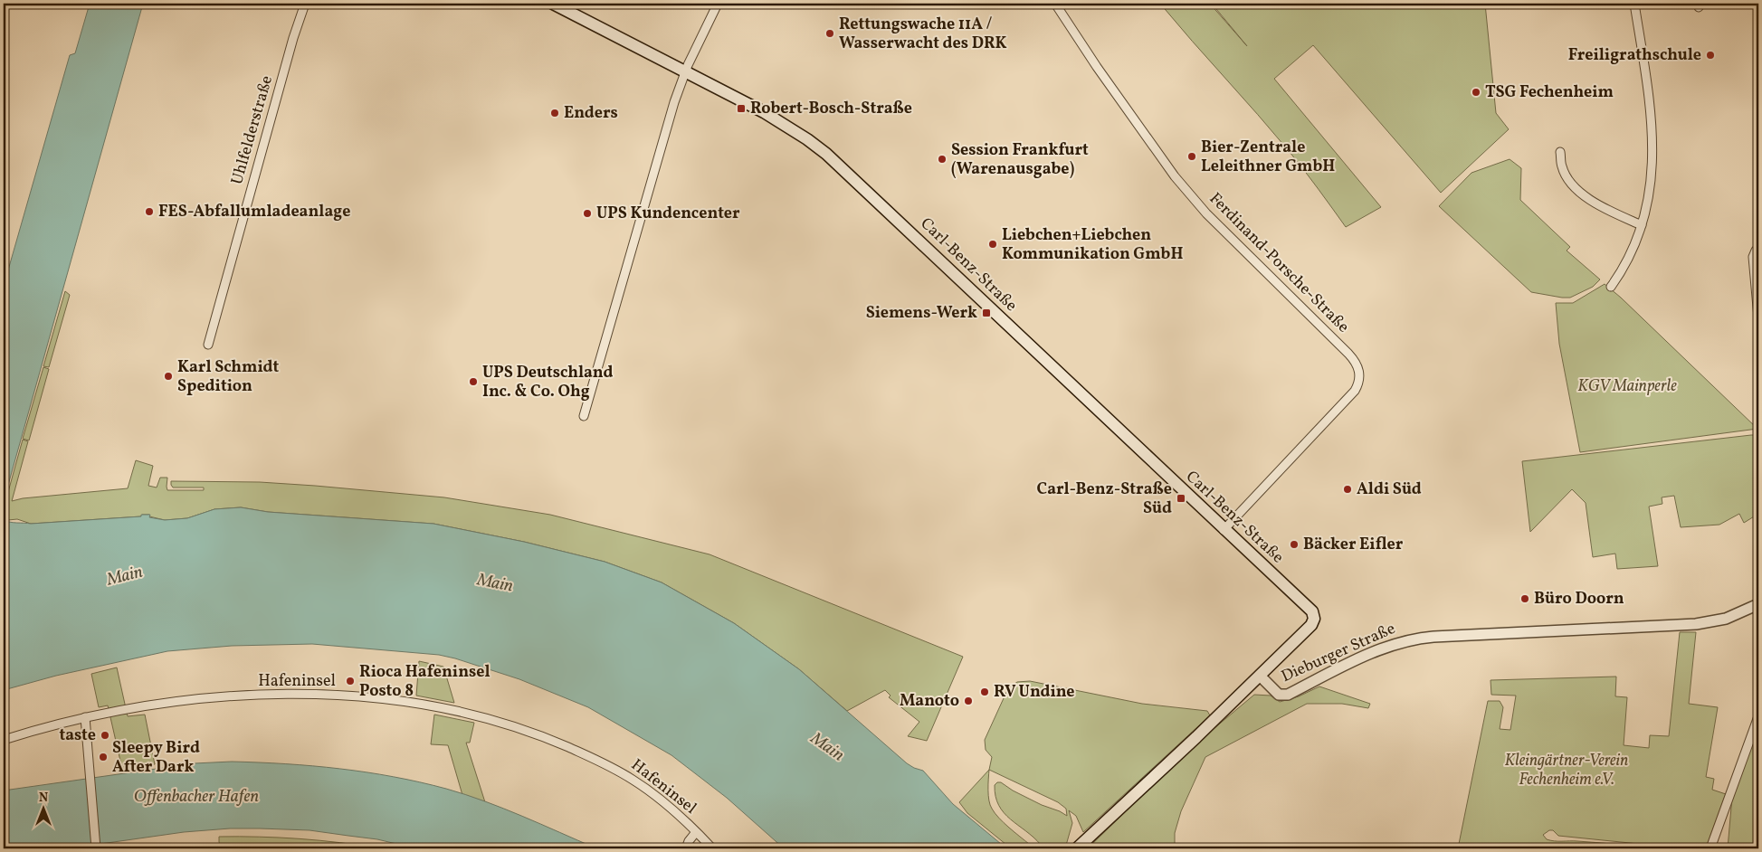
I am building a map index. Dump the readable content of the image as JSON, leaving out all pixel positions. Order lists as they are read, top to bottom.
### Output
{
  "streets": {
    "main road": ["Carl-Benz-Straße"],
    "street": [
      "Uhlfelderstraße",
      "Ferdinand-Porsche-Straße",
      "Dieburger Straße",
      "Hafeninsel"
    ]
  },
  "crossings": [
    ["Ferdinand-Porsche-Straße", "Carl-Benz-Straße"],
    ["Carl-Benz-Straße", "Dieburger Straße"]
  ],
  "water": ["Main", "Offenbacher Hafen"],
  "parks": ["KGV Mainperle", "Kleingärtner-Verein Fechenheim e.V."],
  "places": {
    "other": [
      "Rettungswache 11A / Wasserwacht des DRK",
      "Freiligrathschule",
      "TSG Fechenheim",
      "Enders",
      "Bier-Zentrale Leleithner GmbH",
      "Session Frankfurt (Warenausgabe)",
      "FES-Abfallumladeanlage",
      "UPS Kundencenter",
      "Liebchen+Liebchen Kommunikation GmbH",
      "Karl Schmidt Spedition",
      "UPS Deutschland Inc. & Co. Ohg",
      "Aldi Süd",
      "Bäcker Eifler",
      "Büro Doorn",
      "Rioca Hafeninsel Posto 8",
      "RV Undine",
      "Manoto",
      "taste",
      "Sleepy Bird After Dark"
    ],
    "transit": ["Robert-Bosch-Straße", "Siemens-Werk", "Carl-Benz-Straße Süd"]
  },
  "north": "top"
}
